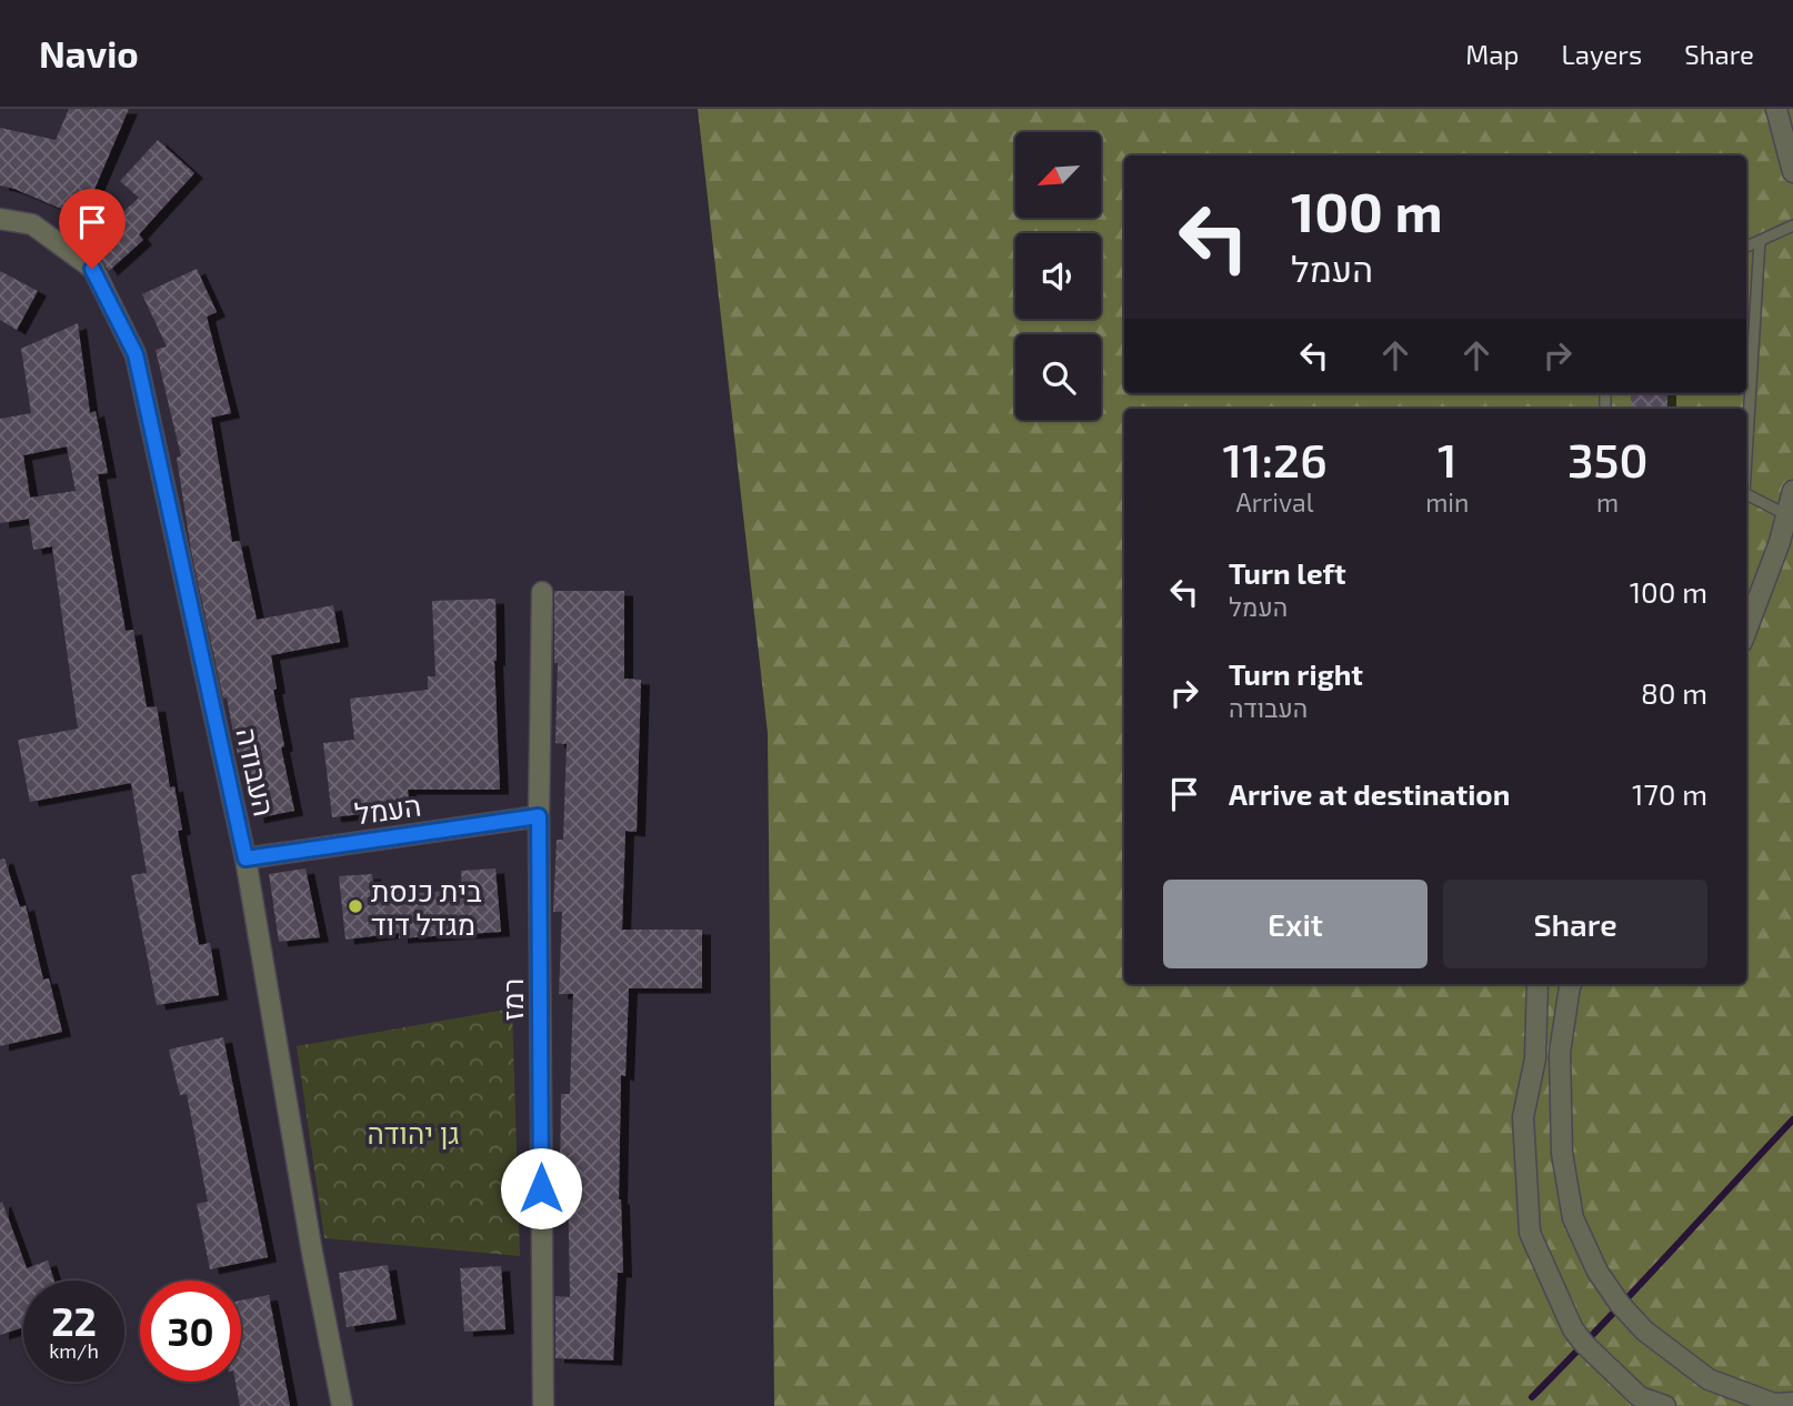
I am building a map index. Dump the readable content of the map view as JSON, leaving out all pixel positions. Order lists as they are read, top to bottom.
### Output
{
  "streets": {
    "street": ["העבודה", "העמל", "רמז"]
  },
  "crossings": [
    ["העבודה", "העמל"],
    ["העמל", "רמז"]
  ],
  "parks": ["גן יהודה"],
  "places": ["בית כנסת מגדל דוד"],
  "north": "bottom left",
  "page": {
    "header": "Navio",
    "nav": ["Map", "Layers", "Share"],
    "turn": ["100 m", "העמל"],
    "eta": [
      "11:26",
      "Arrival",
      "1",
      "min",
      "350",
      "m"
    ],
    "list": [
      {
        "name": "Turn left",
        "note": "העמל",
        "value": "100 m"
      },
      {
        "name": "Turn right",
        "note": "העבודה",
        "value": "80 m"
      },
      {
        "name": "Arrive at destination",
        "value": "170 m"
      }
    ],
    "buttons": ["Exit", "Share"],
    "speed": "22 km/h",
    "limit": "30"
  }
}
